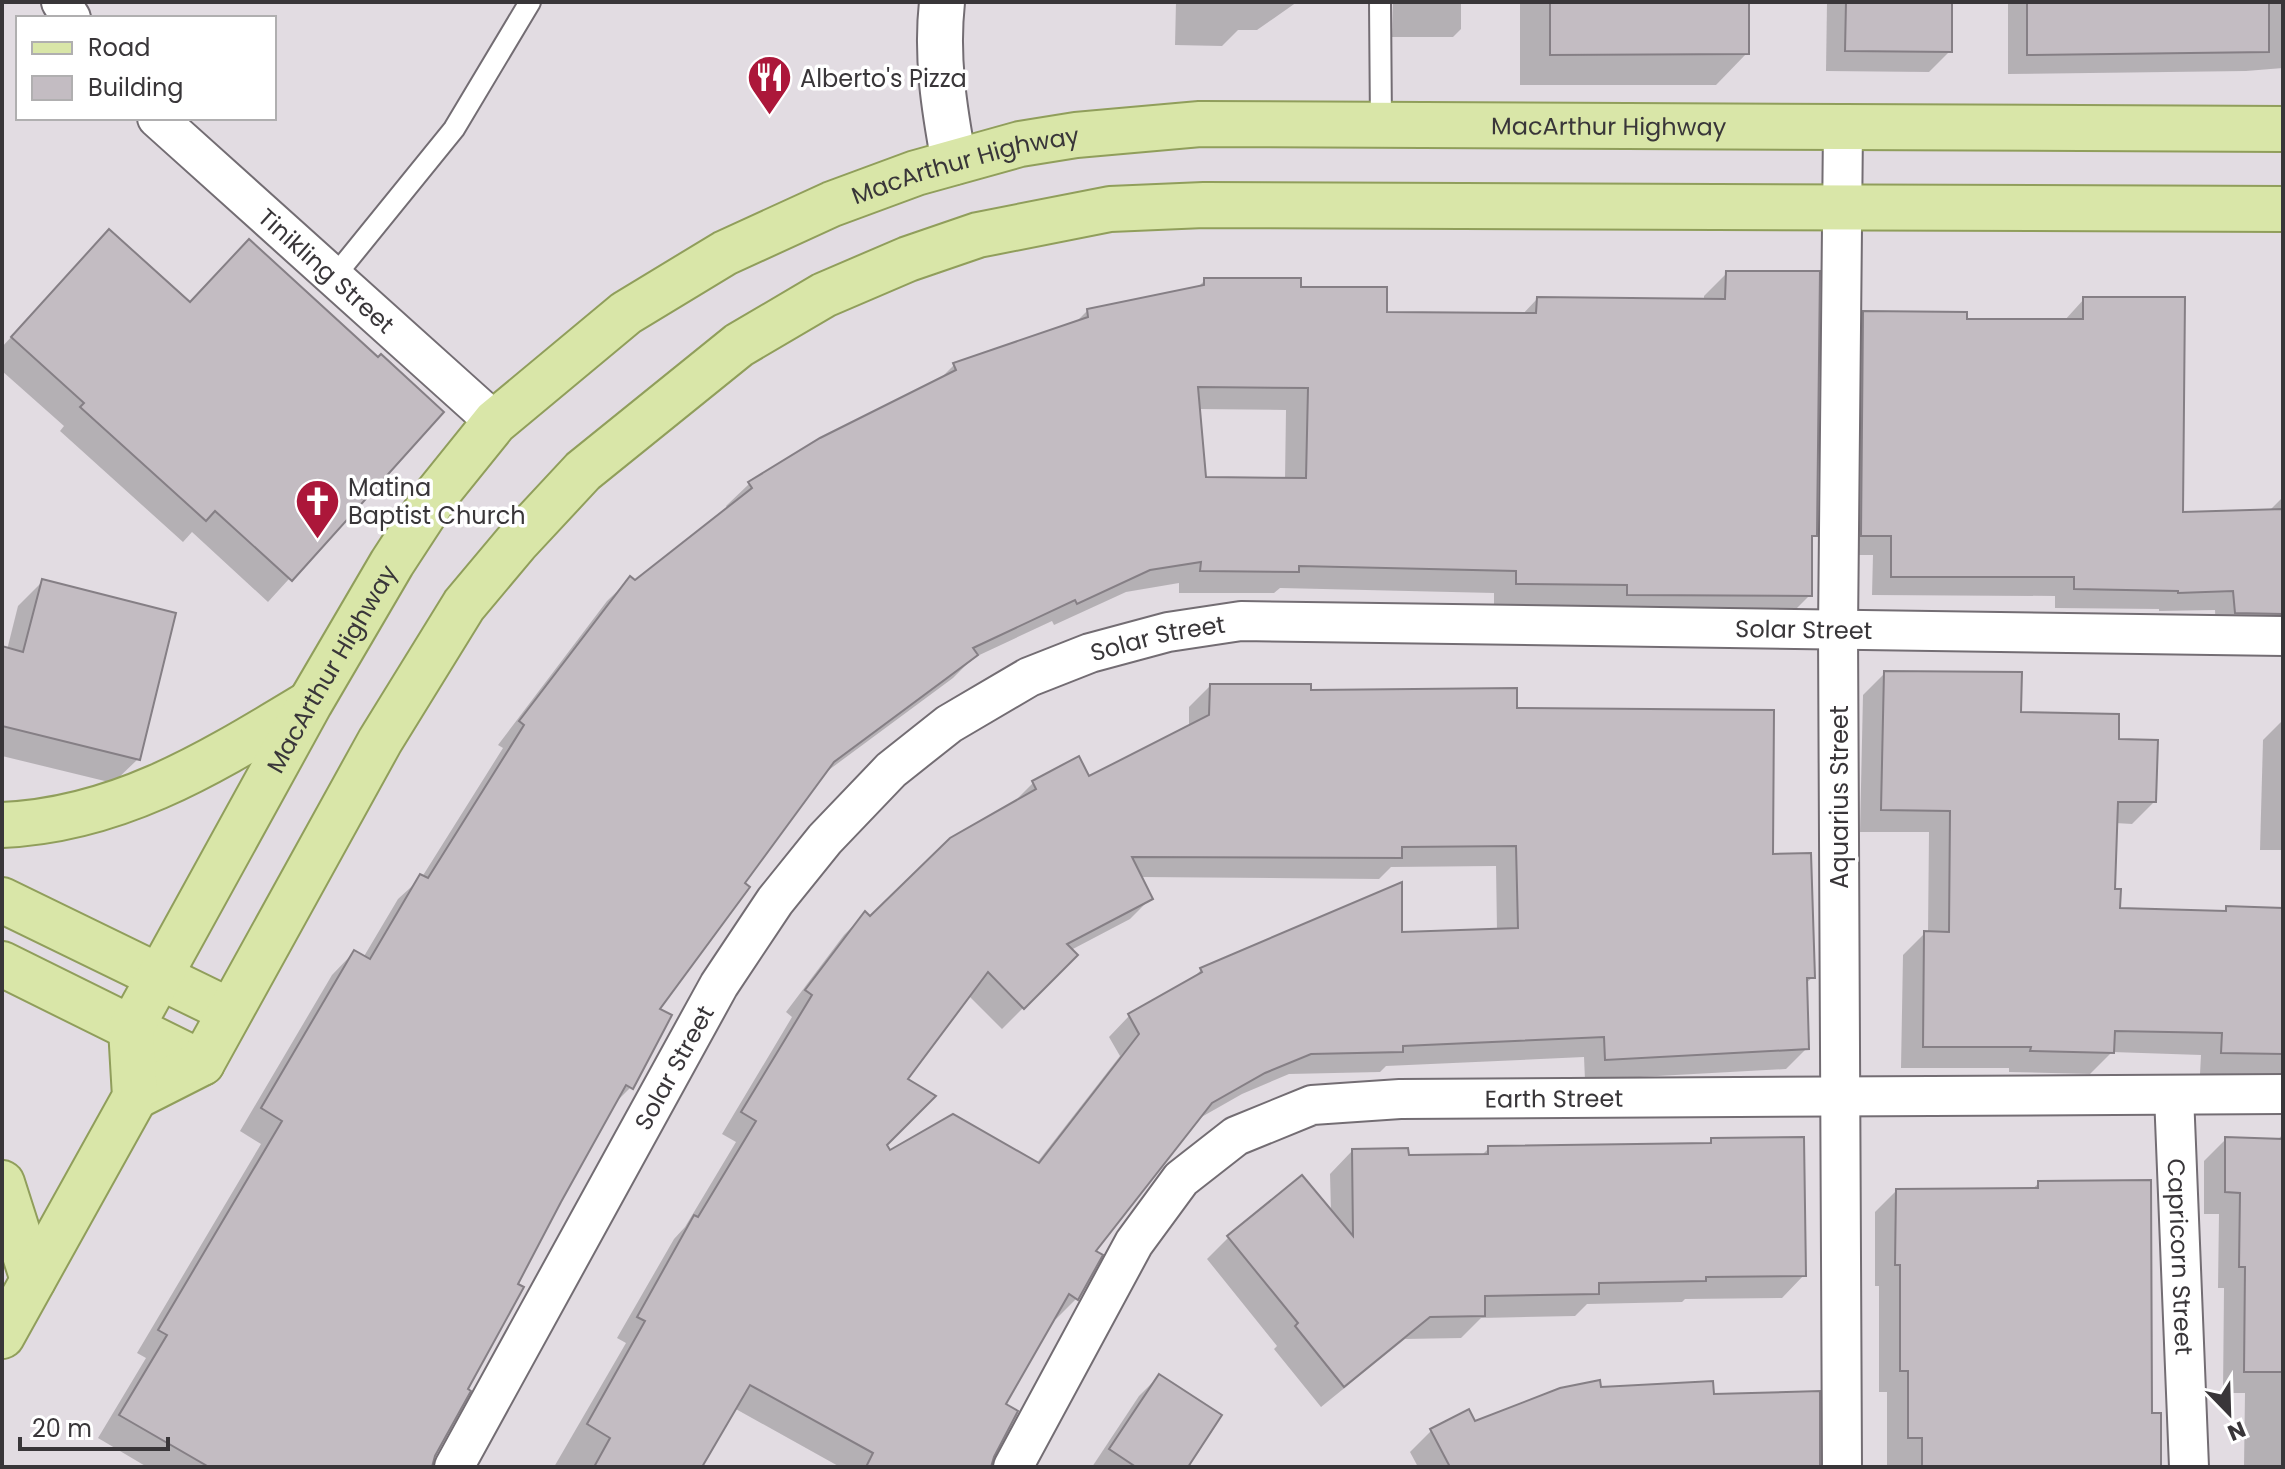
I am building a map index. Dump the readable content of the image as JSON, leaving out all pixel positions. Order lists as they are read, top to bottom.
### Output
{
  "streets": {
    "main road": ["MacArthur Highway"],
    "street": [
      "Tinikling Street",
      "Solar Street",
      "Aquarius Street",
      "Earth Street",
      "Capricorn Street"
    ]
  },
  "crossings": [
    ["MacArthur Highway", "Tinikling Street"],
    ["MacArthur Highway", "Aquarius Street"],
    ["Solar Street", "Aquarius Street"],
    ["Aquarius Street", "Earth Street"],
    ["Earth Street", "Capricorn Street"]
  ],
  "places": {
    "restaurant": ["Alberto's Pizza"],
    "church": ["Matina Baptist Church"]
  },
  "legend": ["Road", "Building"],
  "scale_bar": "20 m",
  "north": "bottom right"
}
